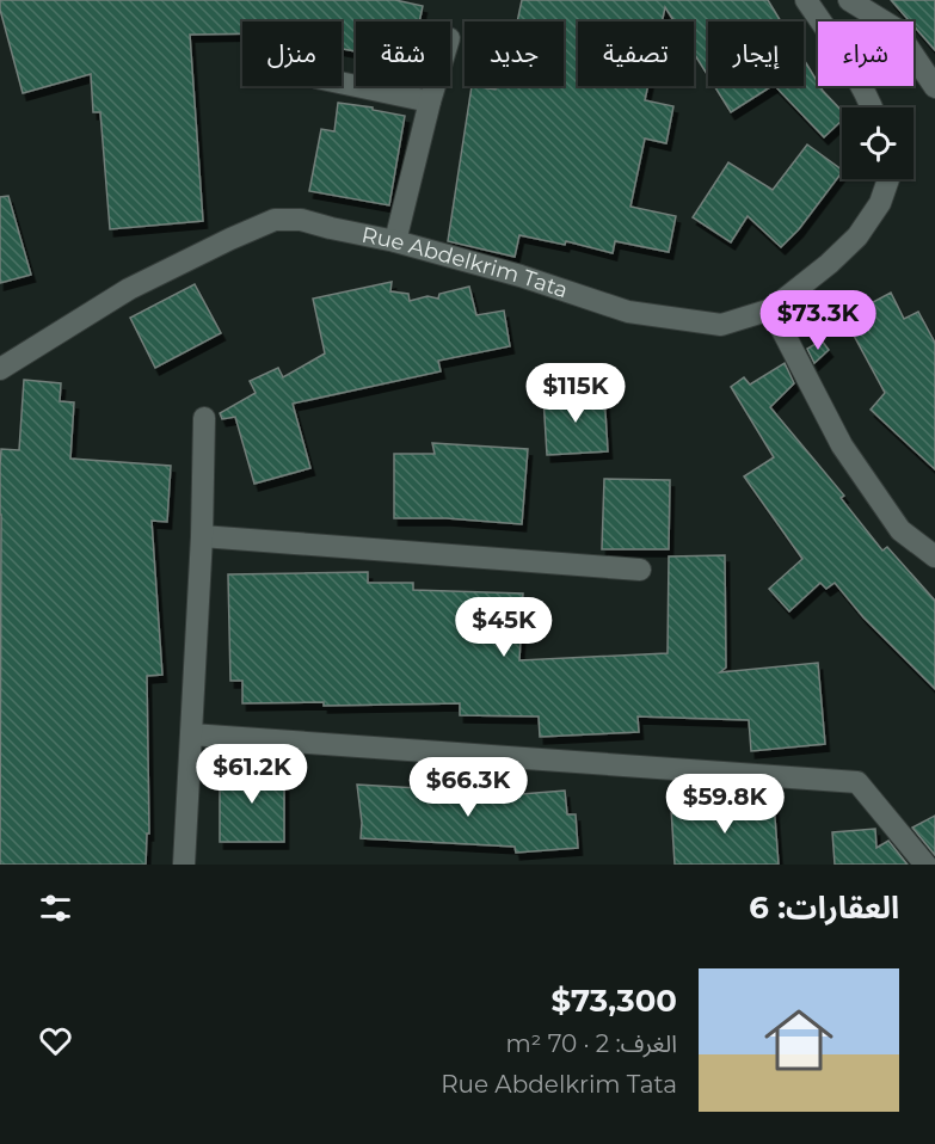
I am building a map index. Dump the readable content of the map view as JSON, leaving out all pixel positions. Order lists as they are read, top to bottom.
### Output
{
  "streets": {
    "street": ["Rue Abdelkrim Tata"]
  },
  "page": {
    "chip": [
      "شراء",
      "إيجار",
      "تصفية",
      "جديد",
      "شقة",
      "منزل"
    ],
    "price": [
      "$73.3K",
      "$115K",
      "$45K",
      "$61.2K",
      "$66.3K",
      "$59.8K"
    ],
    "heading": "العقارات: 6",
    "list": [
      {
        "name": "$73,300",
        "note": "الغرف: 2 · 70 m² · Rue Abdelkrim Tata"
      }
    ]
  }
}
